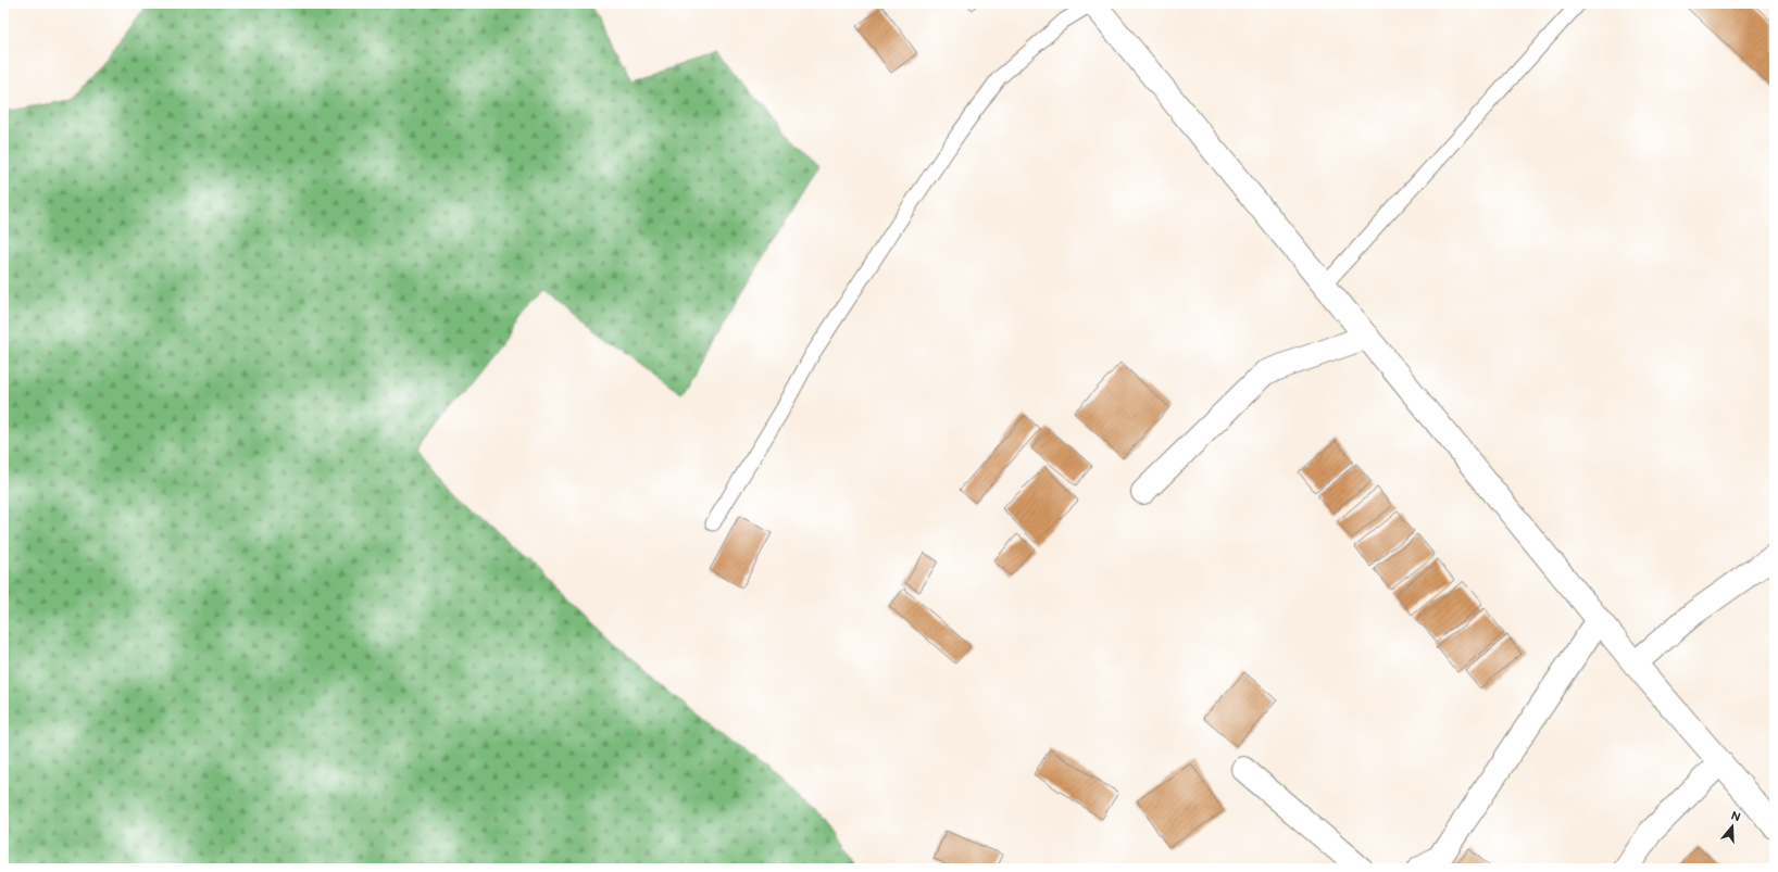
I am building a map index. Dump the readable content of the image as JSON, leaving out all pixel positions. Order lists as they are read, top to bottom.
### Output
{
  "north": "top"
}
